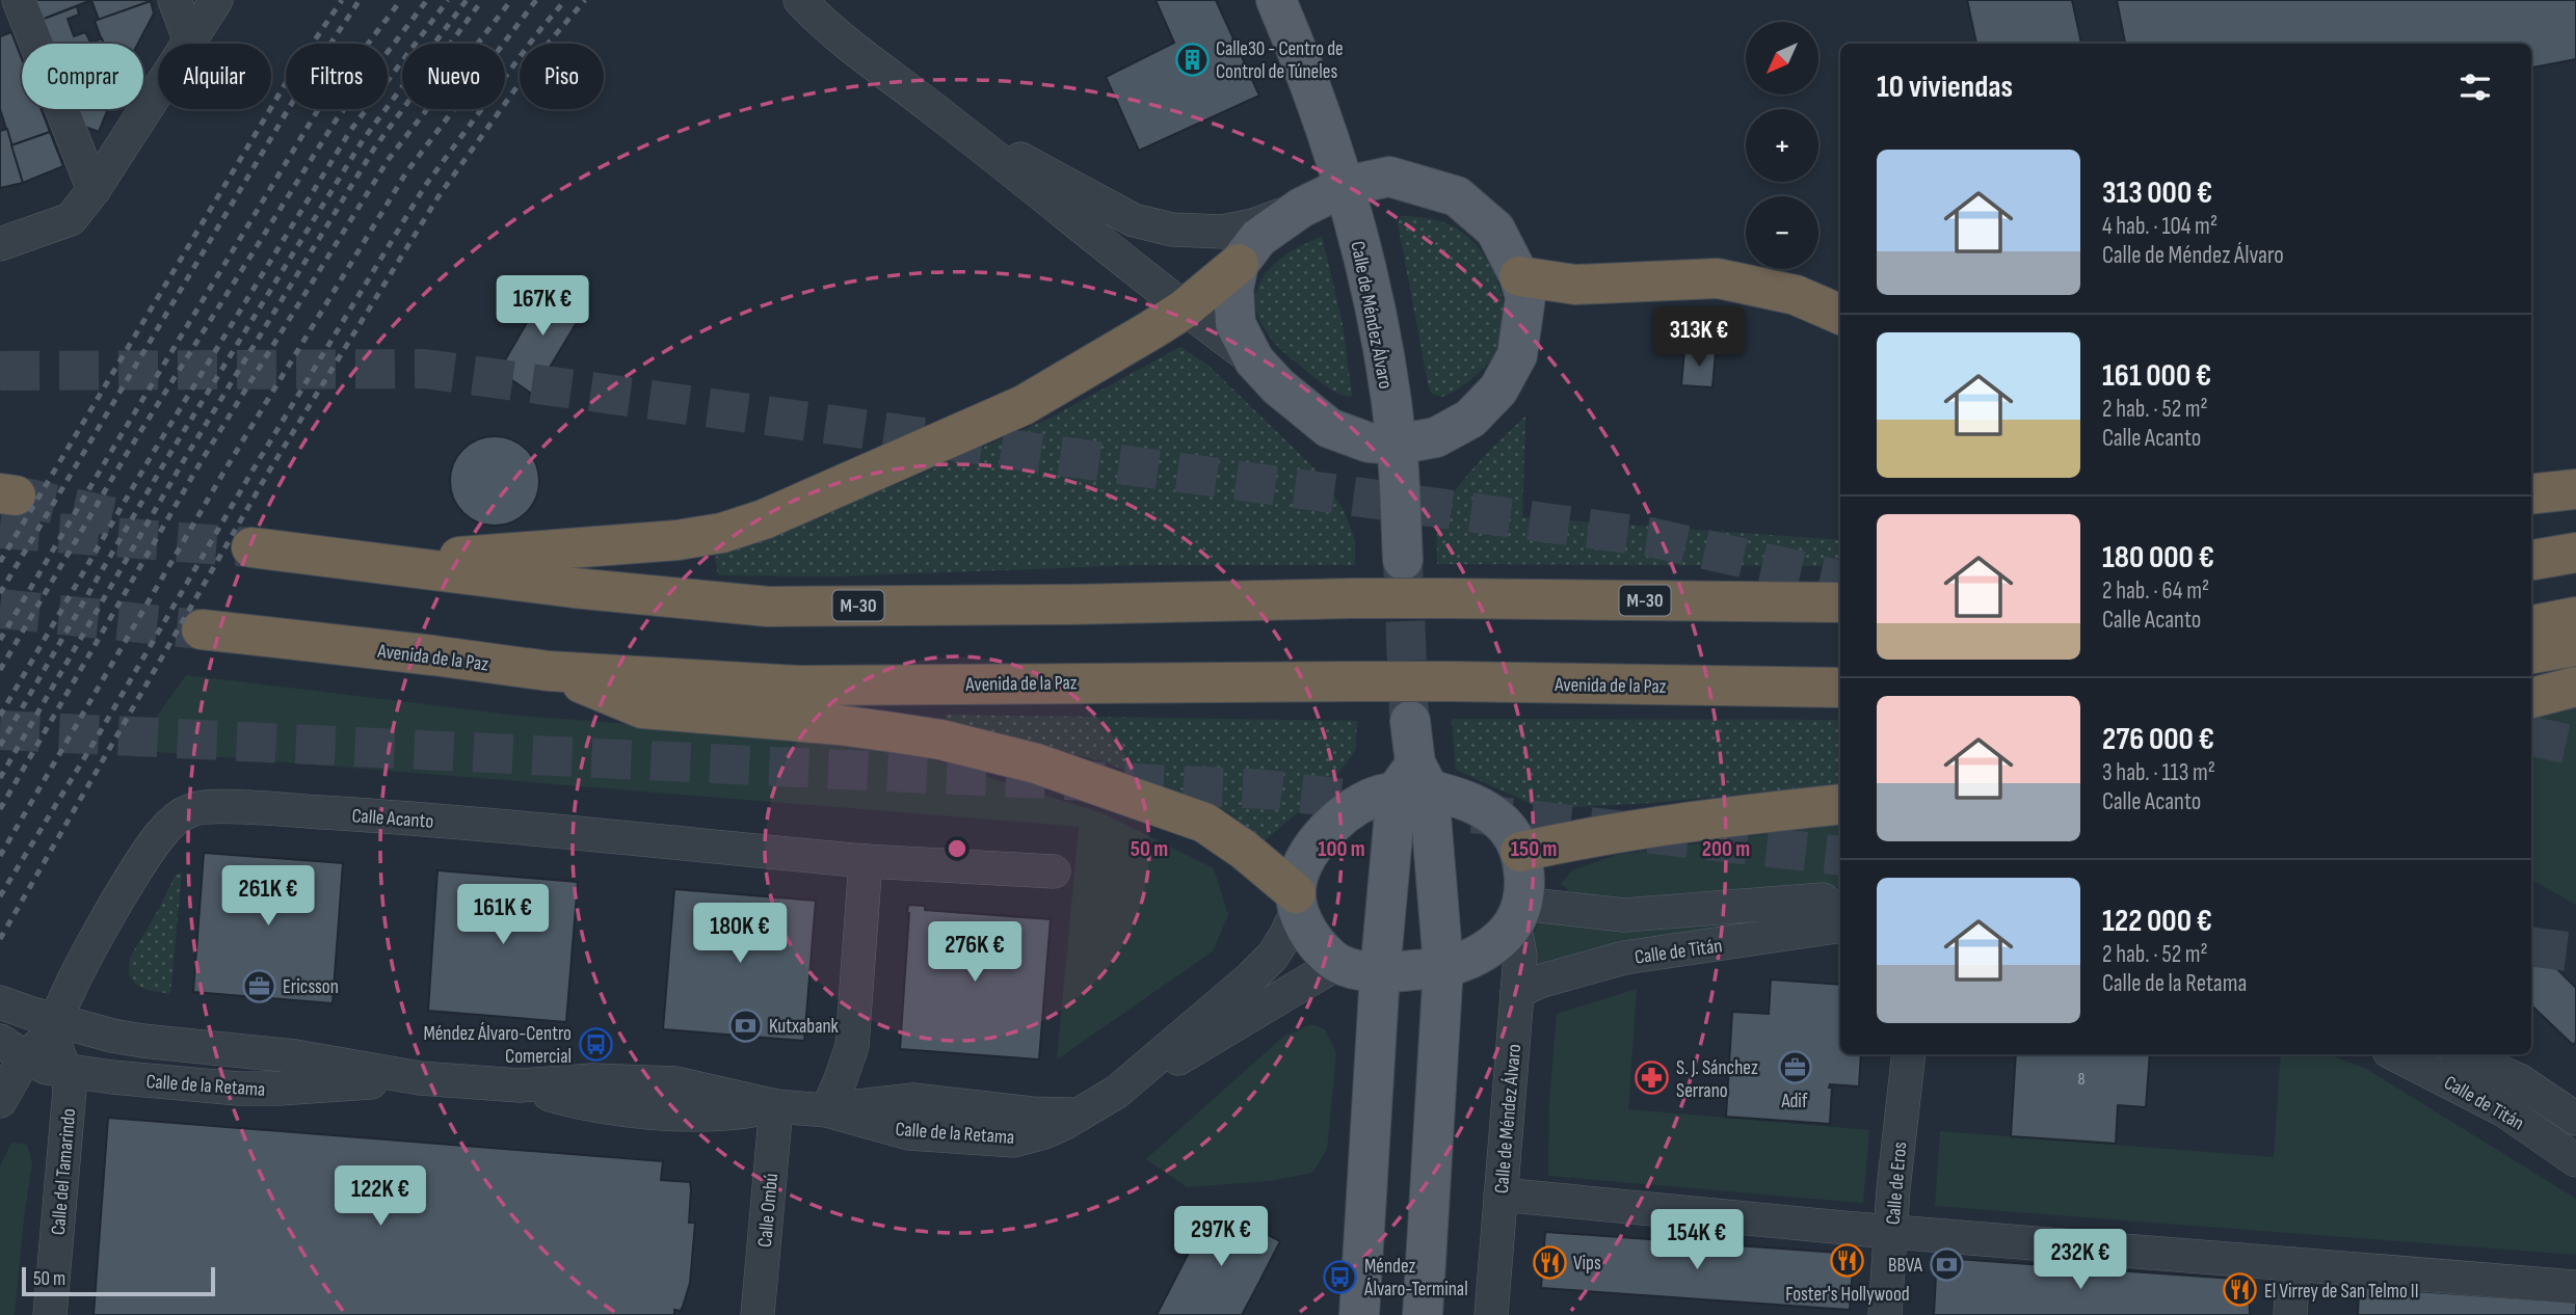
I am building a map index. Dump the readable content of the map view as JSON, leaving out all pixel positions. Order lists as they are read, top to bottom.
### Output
{
  "streets": {
    "highway": ["M-30", "Avenida de la Paz"],
    "main road": ["Calle de Méndez Álvaro"],
    "street": [
      "Calle Acanto",
      "Calle de Titán",
      "Calle de la Retama",
      "Calle del Tamarindo",
      "Calle de Eros",
      "Calle Ombú"
    ]
  },
  "crossings": [
    ["Calle de Méndez Álvaro", "Calle de Titán"],
    ["Calle Acanto", "Calle de la Retama"],
    ["Calle de la Retama", "Calle del Tamarindo"],
    ["Calle de la Retama", "Calle Ombú"]
  ],
  "places": {
    "building": ["Calle30 - Centro de Control de Túneles"],
    "office": ["Ericsson", "Adif"],
    "bank": ["Kutxabank", "BBVA"],
    "bus stop": ["Méndez Álvaro-Centro Comercial", "Méndez Álvaro-Terminal"],
    "pharmacy": ["S. J. Sánchez Serrano"],
    "restaurant": ["Foster's Hollywood", "Vips", "El Virrey de San Telmo II"]
  },
  "house_numbers": ["8"],
  "scale_bar": "50 m",
  "north": "bottom left",
  "page": {
    "map_buttons": ["+", "−"],
    "chip": [
      "Comprar",
      "Alquilar",
      "Filtros",
      "Nuevo",
      "Piso"
    ],
    "heading": "10 viviendas",
    "list": [
      {
        "name": "313 000 €",
        "note": "4 hab. · 104 m² · Calle de Méndez Álvaro"
      },
      {
        "name": "161 000 €",
        "note": "2 hab. · 52 m² · Calle Acanto"
      },
      {
        "name": "180 000 €",
        "note": "2 hab. · 64 m² · Calle Acanto"
      },
      {
        "name": "276 000 €",
        "note": "3 hab. · 113 m² · Calle Acanto"
      },
      {
        "name": "122 000 €",
        "note": "2 hab. · 52 m² · Calle de la Retama"
      }
    ],
    "price": [
      "167K €",
      "313K €",
      "261K €",
      "161K €",
      "180K €",
      "276K €",
      "122K €",
      "297K €",
      "154K €",
      "232K €"
    ],
    "scale": "50 m"
  },
  "rings": [
    "50 m",
    "100 m",
    "150 m",
    "200 m"
  ]
}
